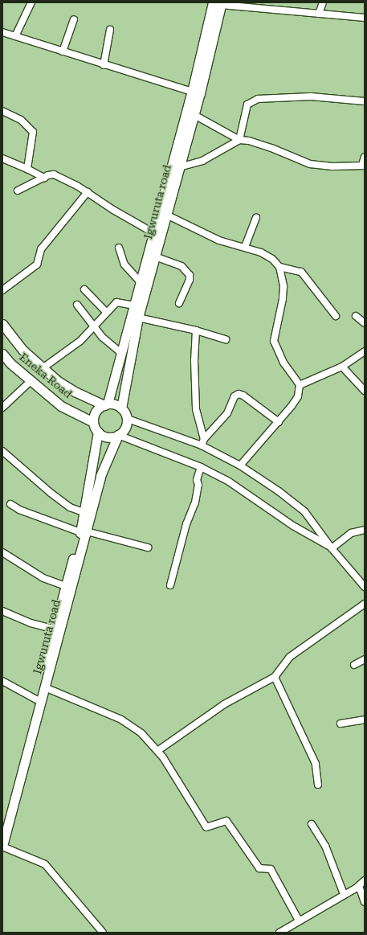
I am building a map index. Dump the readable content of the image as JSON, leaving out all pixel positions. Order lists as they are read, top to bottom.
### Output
{
  "streets": {
    "main road": ["Igwuruta road", "Eneka Road"]
  },
  "crossings": [
    ["Igwuruta road", "Eneka Road"]
  ]
}
